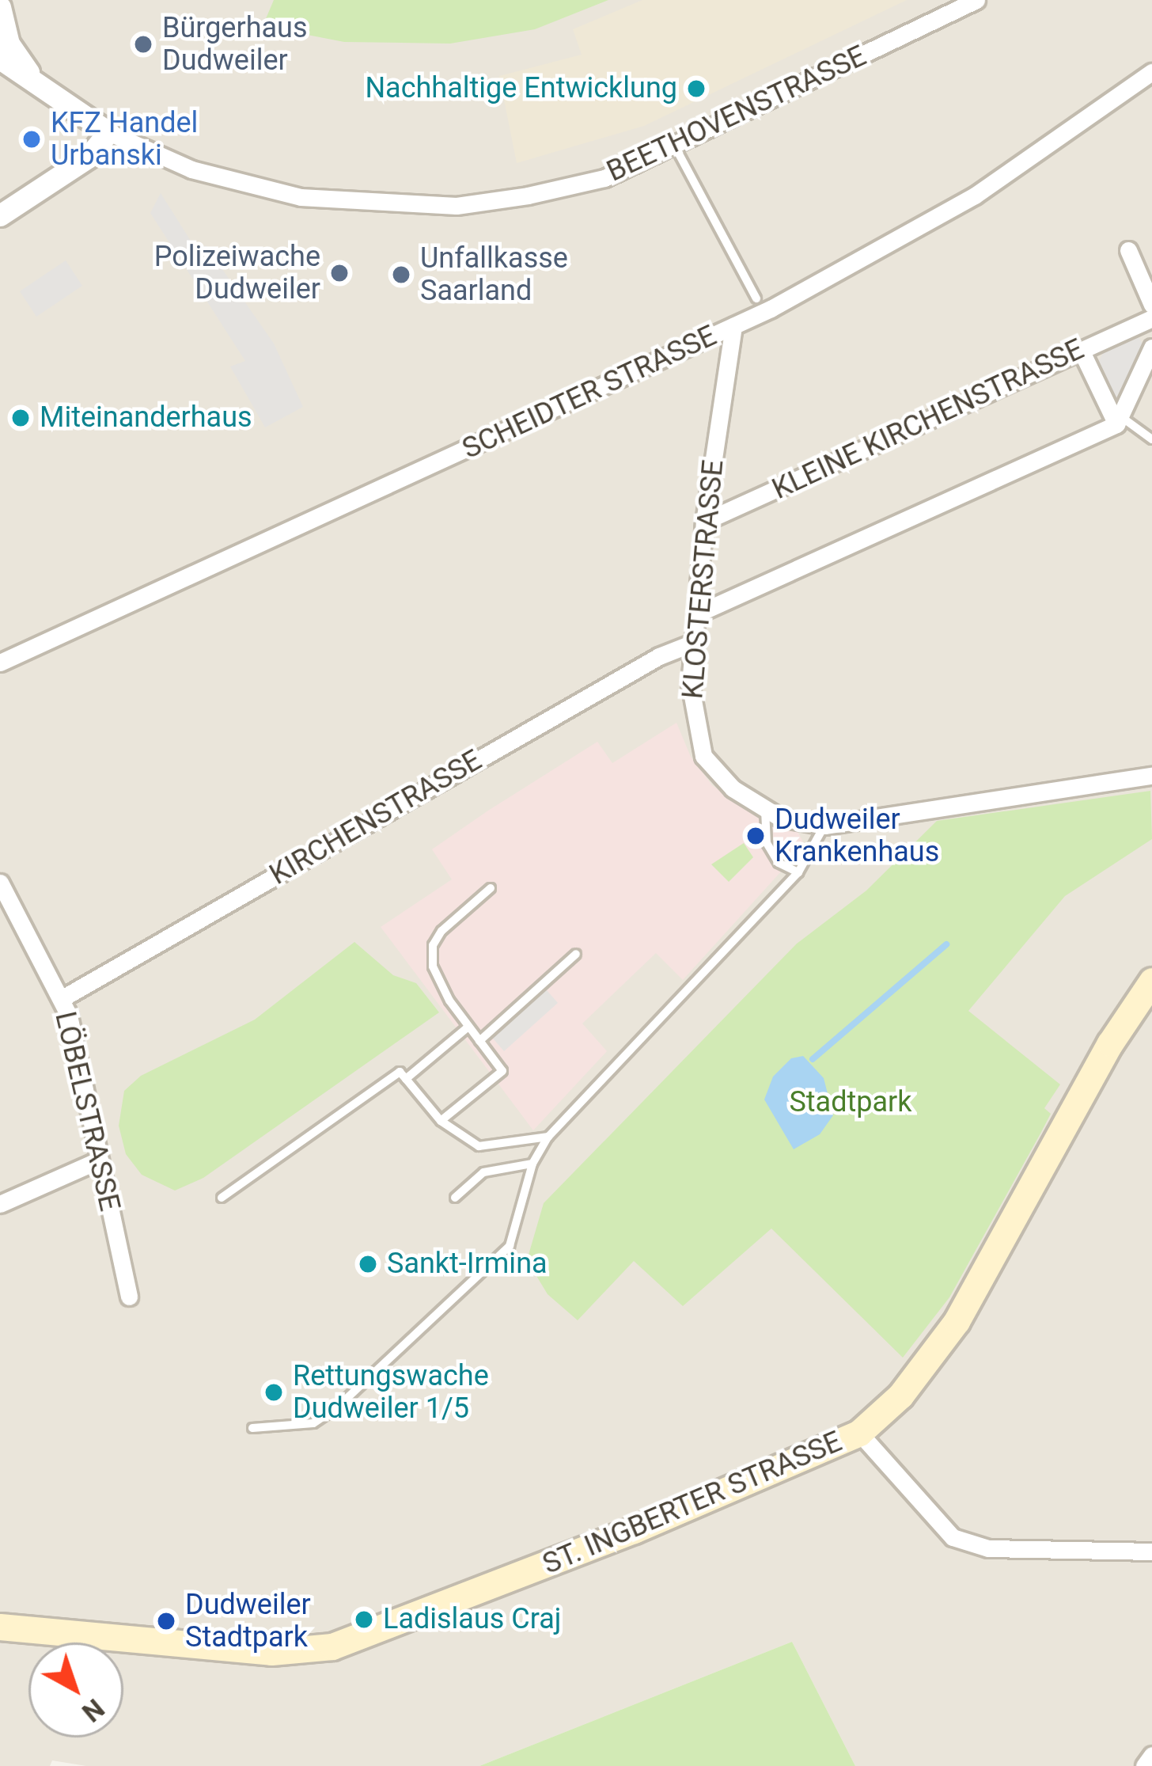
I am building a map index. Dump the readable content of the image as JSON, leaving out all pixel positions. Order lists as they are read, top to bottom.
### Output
{
  "streets": {
    "main road": ["ST. INGBERTER STRASSE"],
    "street": [
      "BEETHOVENSTRASSE",
      "SCHEIDTER STRASSE",
      "KLEINE KIRCHENSTRASSE",
      "KLOSTERSTRASSE",
      "KIRCHENSTRASSE",
      "LÖBELSTRASSE"
    ]
  },
  "crossings": [
    ["SCHEIDTER STRASSE", "KLOSTERSTRASSE"],
    ["KLEINE KIRCHENSTRASSE", "KLOSTERSTRASSE"],
    ["KLOSTERSTRASSE", "KIRCHENSTRASSE"],
    ["KIRCHENSTRASSE", "LÖBELSTRASSE"]
  ],
  "parks": ["Stadtpark"],
  "places": [
    "Bürgerhaus Dudweiler",
    "Nachhaltige Entwicklung",
    "KFZ Handel Urbanski",
    "Polizeiwache Dudweiler",
    "Unfallkasse Saarland",
    "Miteinanderhaus",
    "Dudweiler Krankenhaus",
    "Sankt-Irmina",
    "Rettungswache Dudweiler 1/5",
    "Ladislaus Craj",
    "Dudweiler Stadtpark"
  ],
  "north": "bottom right"
}
